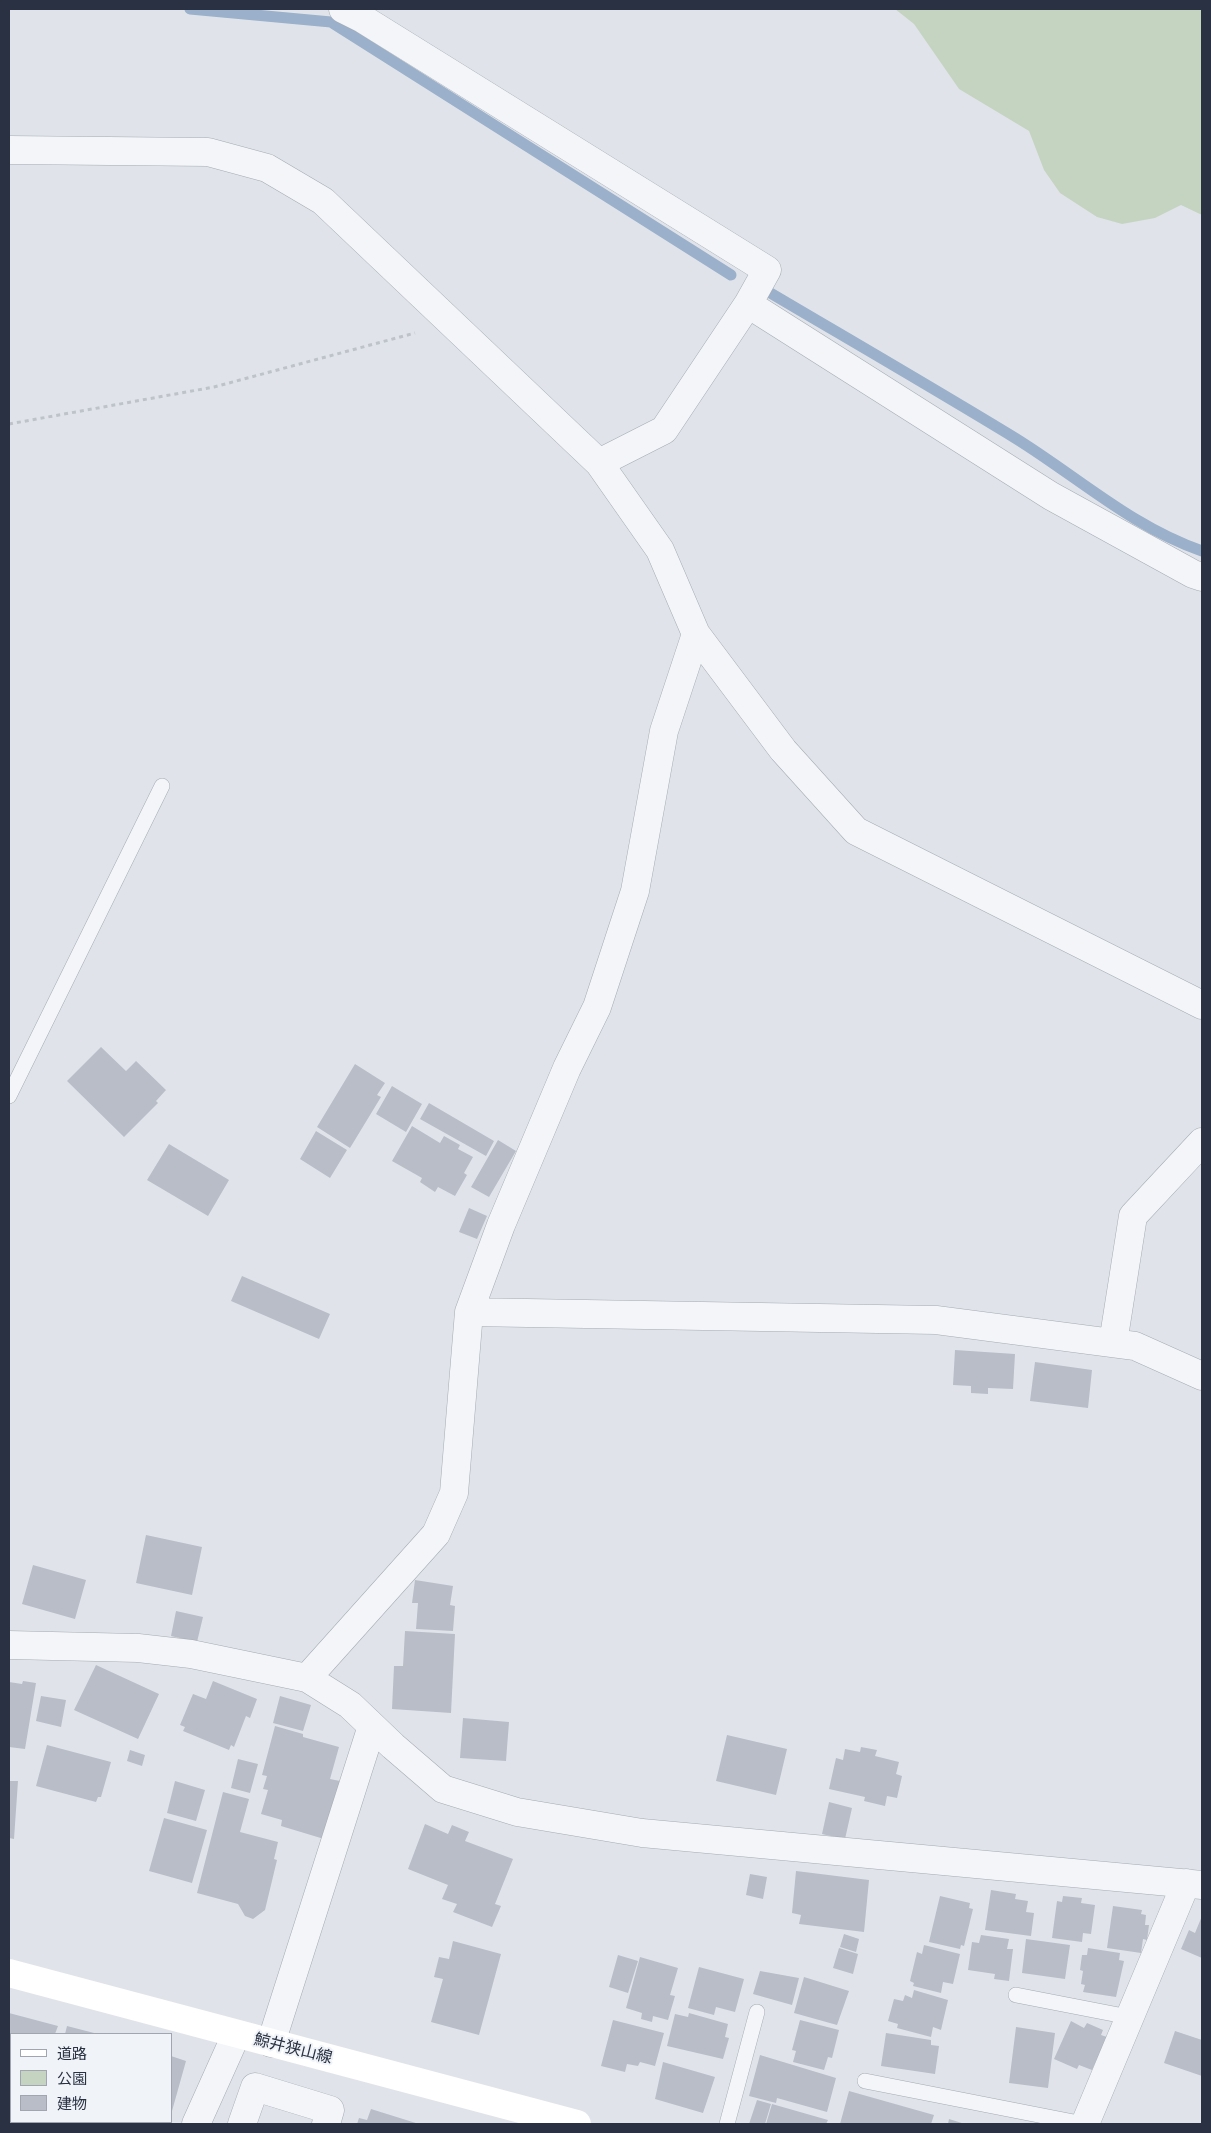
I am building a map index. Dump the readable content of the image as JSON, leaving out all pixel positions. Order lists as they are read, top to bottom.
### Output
{
  "streets": {
    "main road": ["鯨井狭山線"]
  },
  "legend": ["道路", "公園", "建物"]
}
